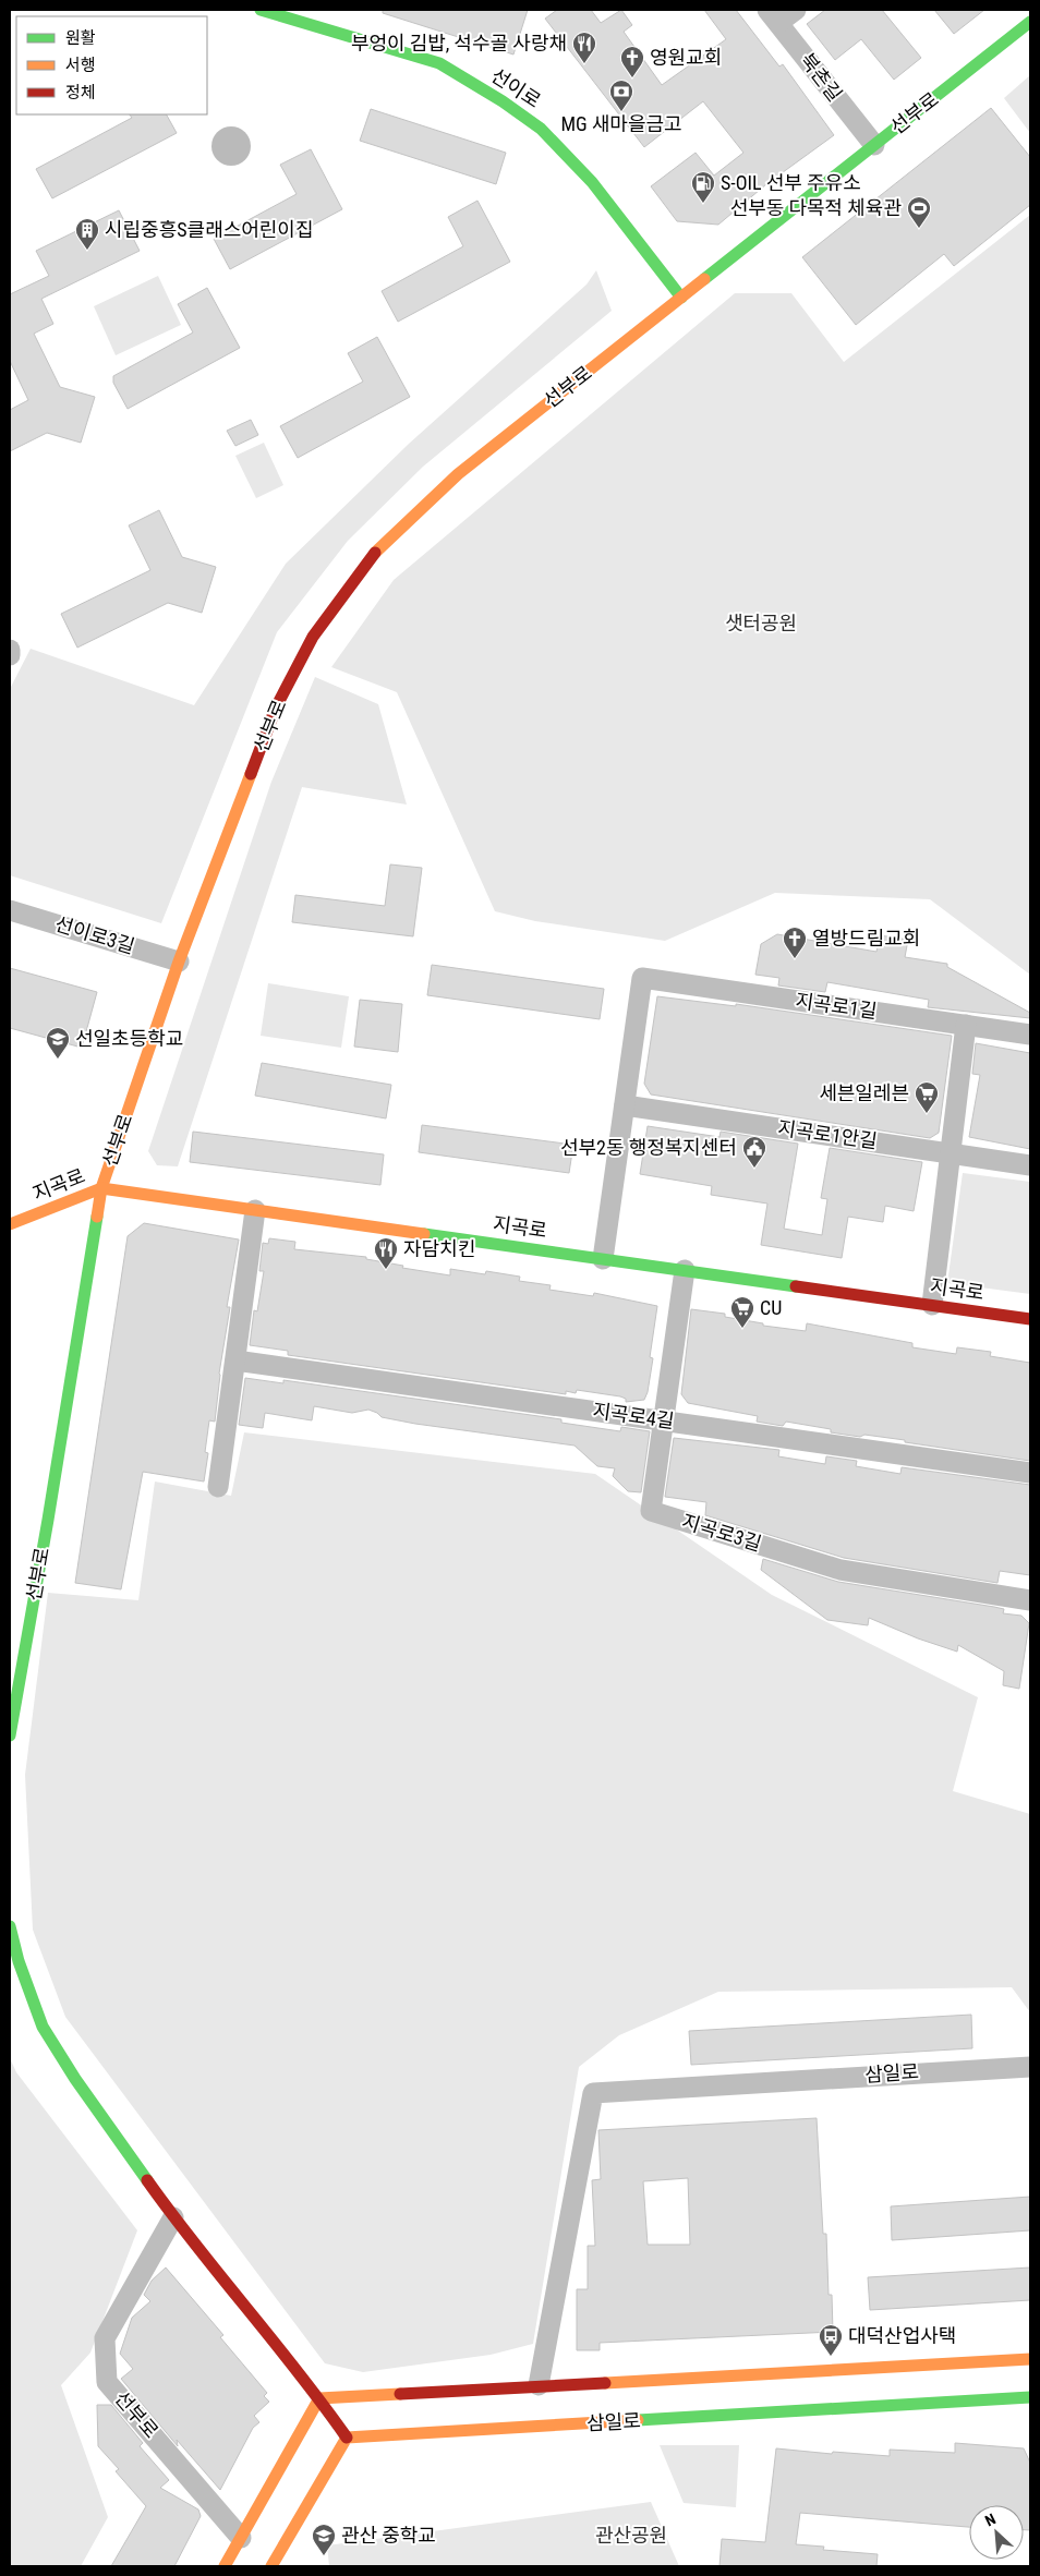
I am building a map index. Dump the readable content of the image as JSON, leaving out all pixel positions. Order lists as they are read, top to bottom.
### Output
{
  "streets": {
    "street": [
      "북촌길",
      "선이로",
      "선부로",
      "선이로3길",
      "지곡로1길",
      "지곡로1안길",
      "지곡로",
      "지곡로4길",
      "지곡로3길",
      "삼일로"
    ]
  },
  "crossings": [
    ["북촌길", "선부로"],
    ["선이로", "선부로"],
    ["선부로", "선이로3길"],
    ["선부로", "지곡로"],
    ["지곡로1길", "지곡로1안길"],
    ["지곡로", "지곡로3길"],
    ["지곡로4길", "지곡로3길"]
  ],
  "parks": ["샛터공원", "관산공원"],
  "places": {
    "restaurant": ["부엉이 김밥, 석수골 사랑채", "자담치킨"],
    "church": ["영원교회", "열방드림교회"],
    "bank": ["MG 새마을금고"],
    "fuel station": ["S-OIL 선부 주유소"],
    "sports": ["선부동 다목적 체육관"],
    "building": ["시립중흥S클래스어린이집"],
    "school or university": ["선일초등학교", "관산 중학교"],
    "supermarket": ["세븐일레븐", "CU"],
    "public building": ["선부2동 행정복지센터"],
    "bus stop": ["대덕산업사택"]
  },
  "legend": ["원활", "서행", "정체"],
  "north": "top left"
}
